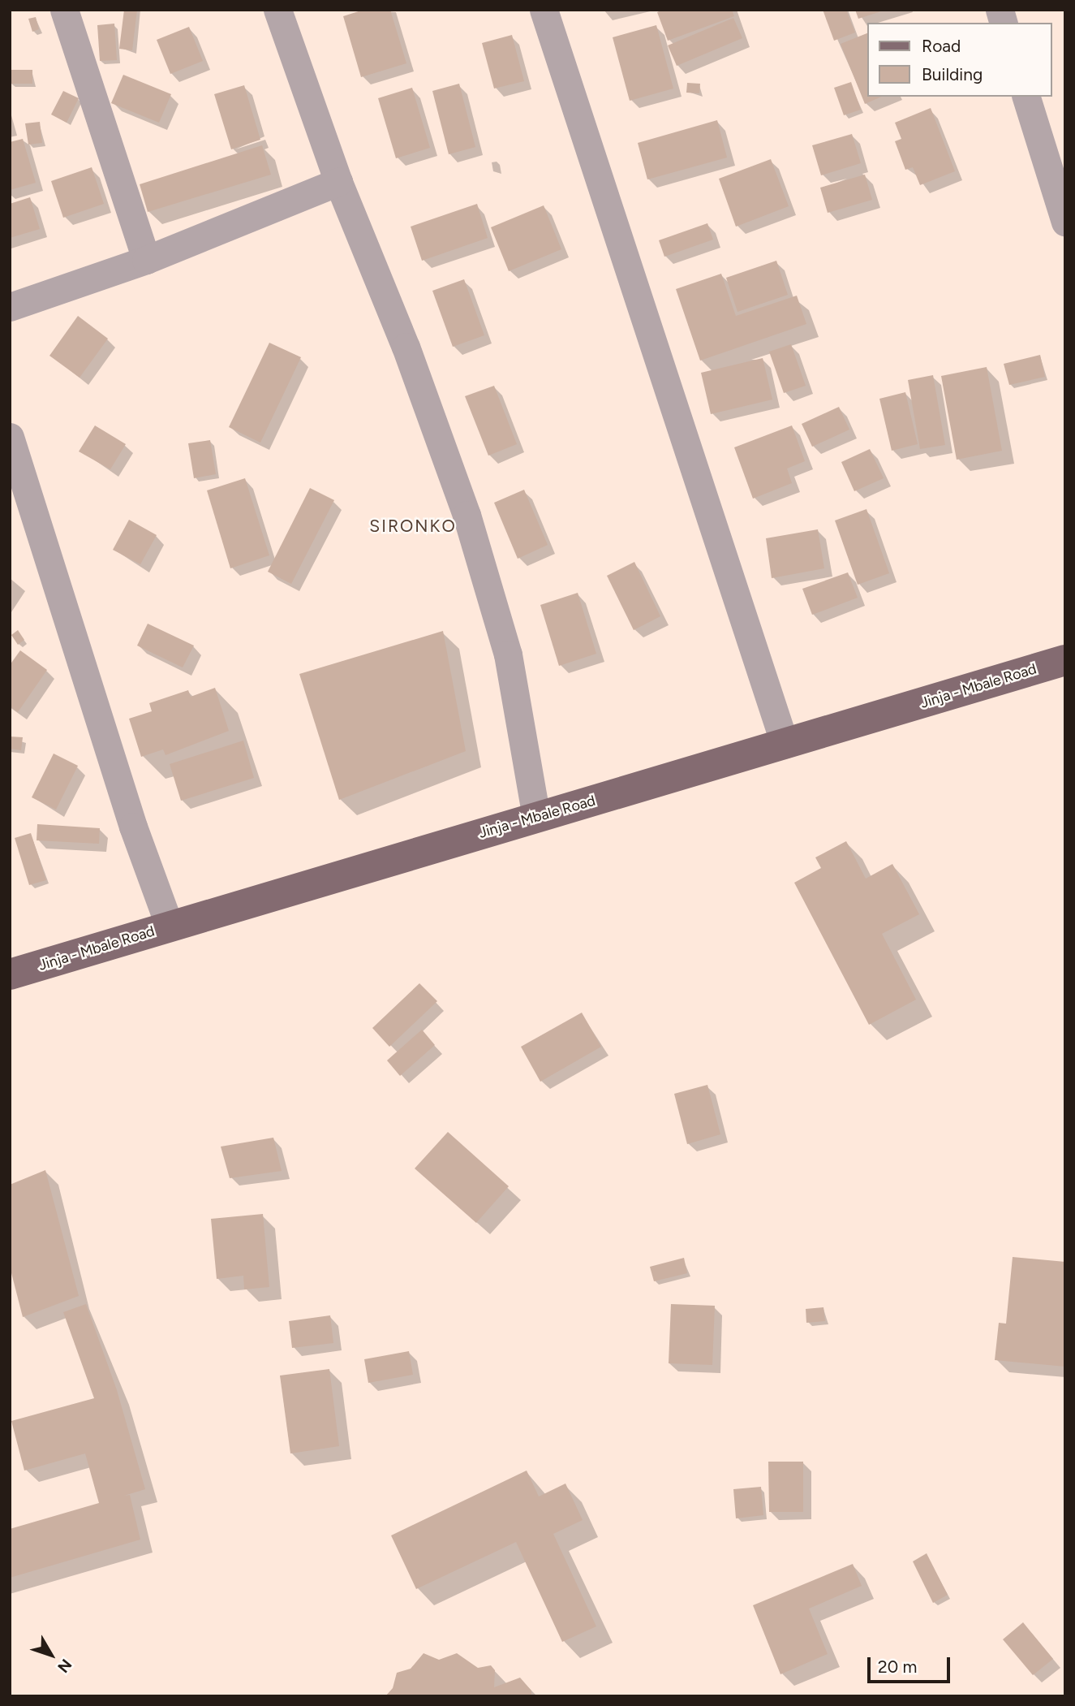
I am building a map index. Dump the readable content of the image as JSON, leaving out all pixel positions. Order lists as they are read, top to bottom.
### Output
{
  "streets": {
    "main road": ["Jinja - Mbale Road"]
  },
  "districts": ["SIRONKO"],
  "legend": ["Road", "Building"],
  "scale_bar": "20 m",
  "north": "bottom right"
}
